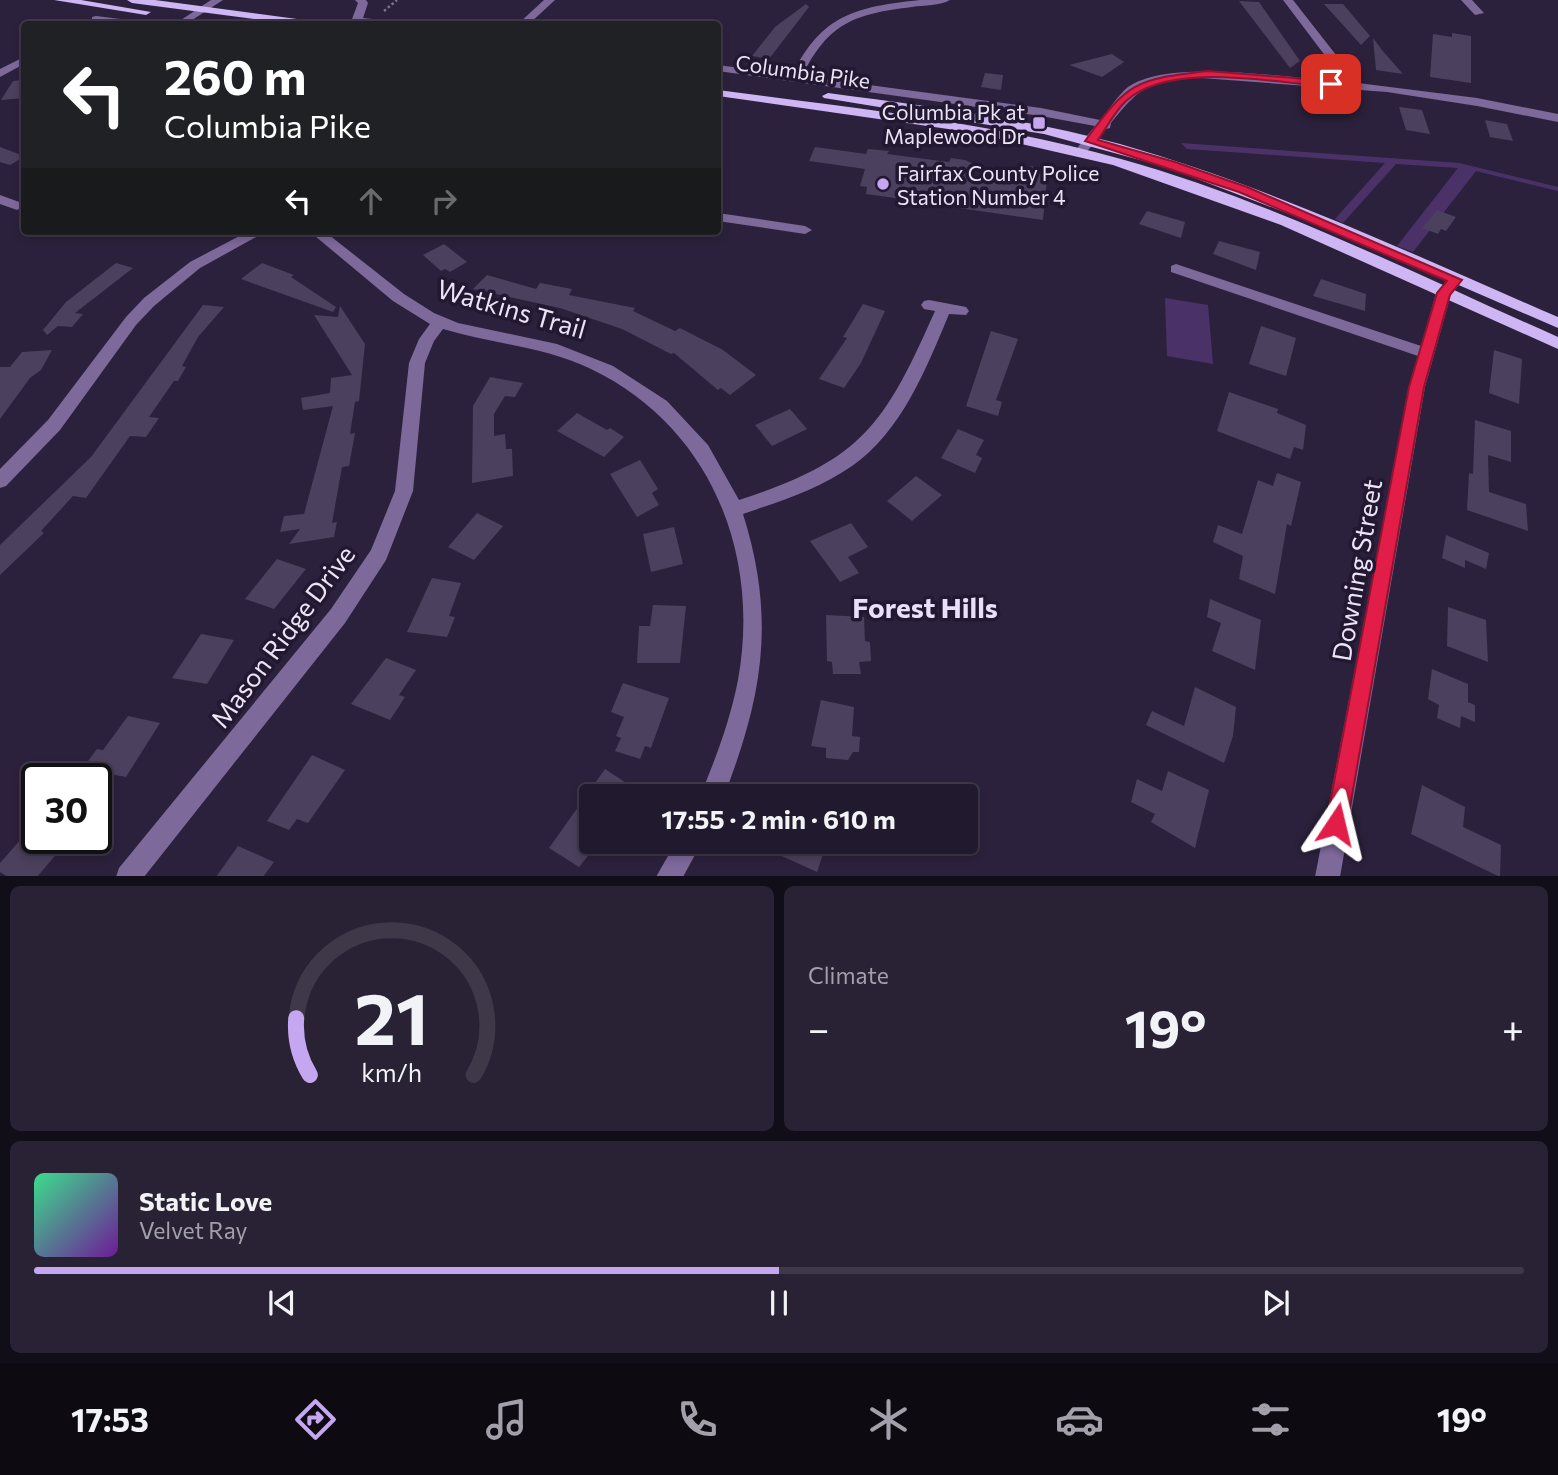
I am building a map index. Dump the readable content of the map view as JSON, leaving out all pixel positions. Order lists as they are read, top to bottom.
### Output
{
  "streets": {
    "main road": ["Columbia Pike"],
    "street": ["Watkins Trail", "Downing Street", "Mason Ridge Drive"]
  },
  "crossings": [
    ["Columbia Pike", "Downing Street"],
    ["Watkins Trail", "Mason Ridge Drive"]
  ],
  "districts": ["Forest Hills"],
  "places": {
    "transit": ["Columbia Pk at Maplewood Dr"],
    "other": ["Fairfax County Police Station Number 4"]
  },
  "page": {
    "turn": ["260 m", "Columbia Pike"],
    "limit": "30",
    "trip": "17:55 · 2 min · 610 m",
    "tile": "Climate",
    "heat": ["−", "19°", "+"],
    "song": ["Static Love", "Velvet Ray"],
    "tabs": ["17:53", "19°"],
    "gauge": ["21", "km/h"]
  }
}
